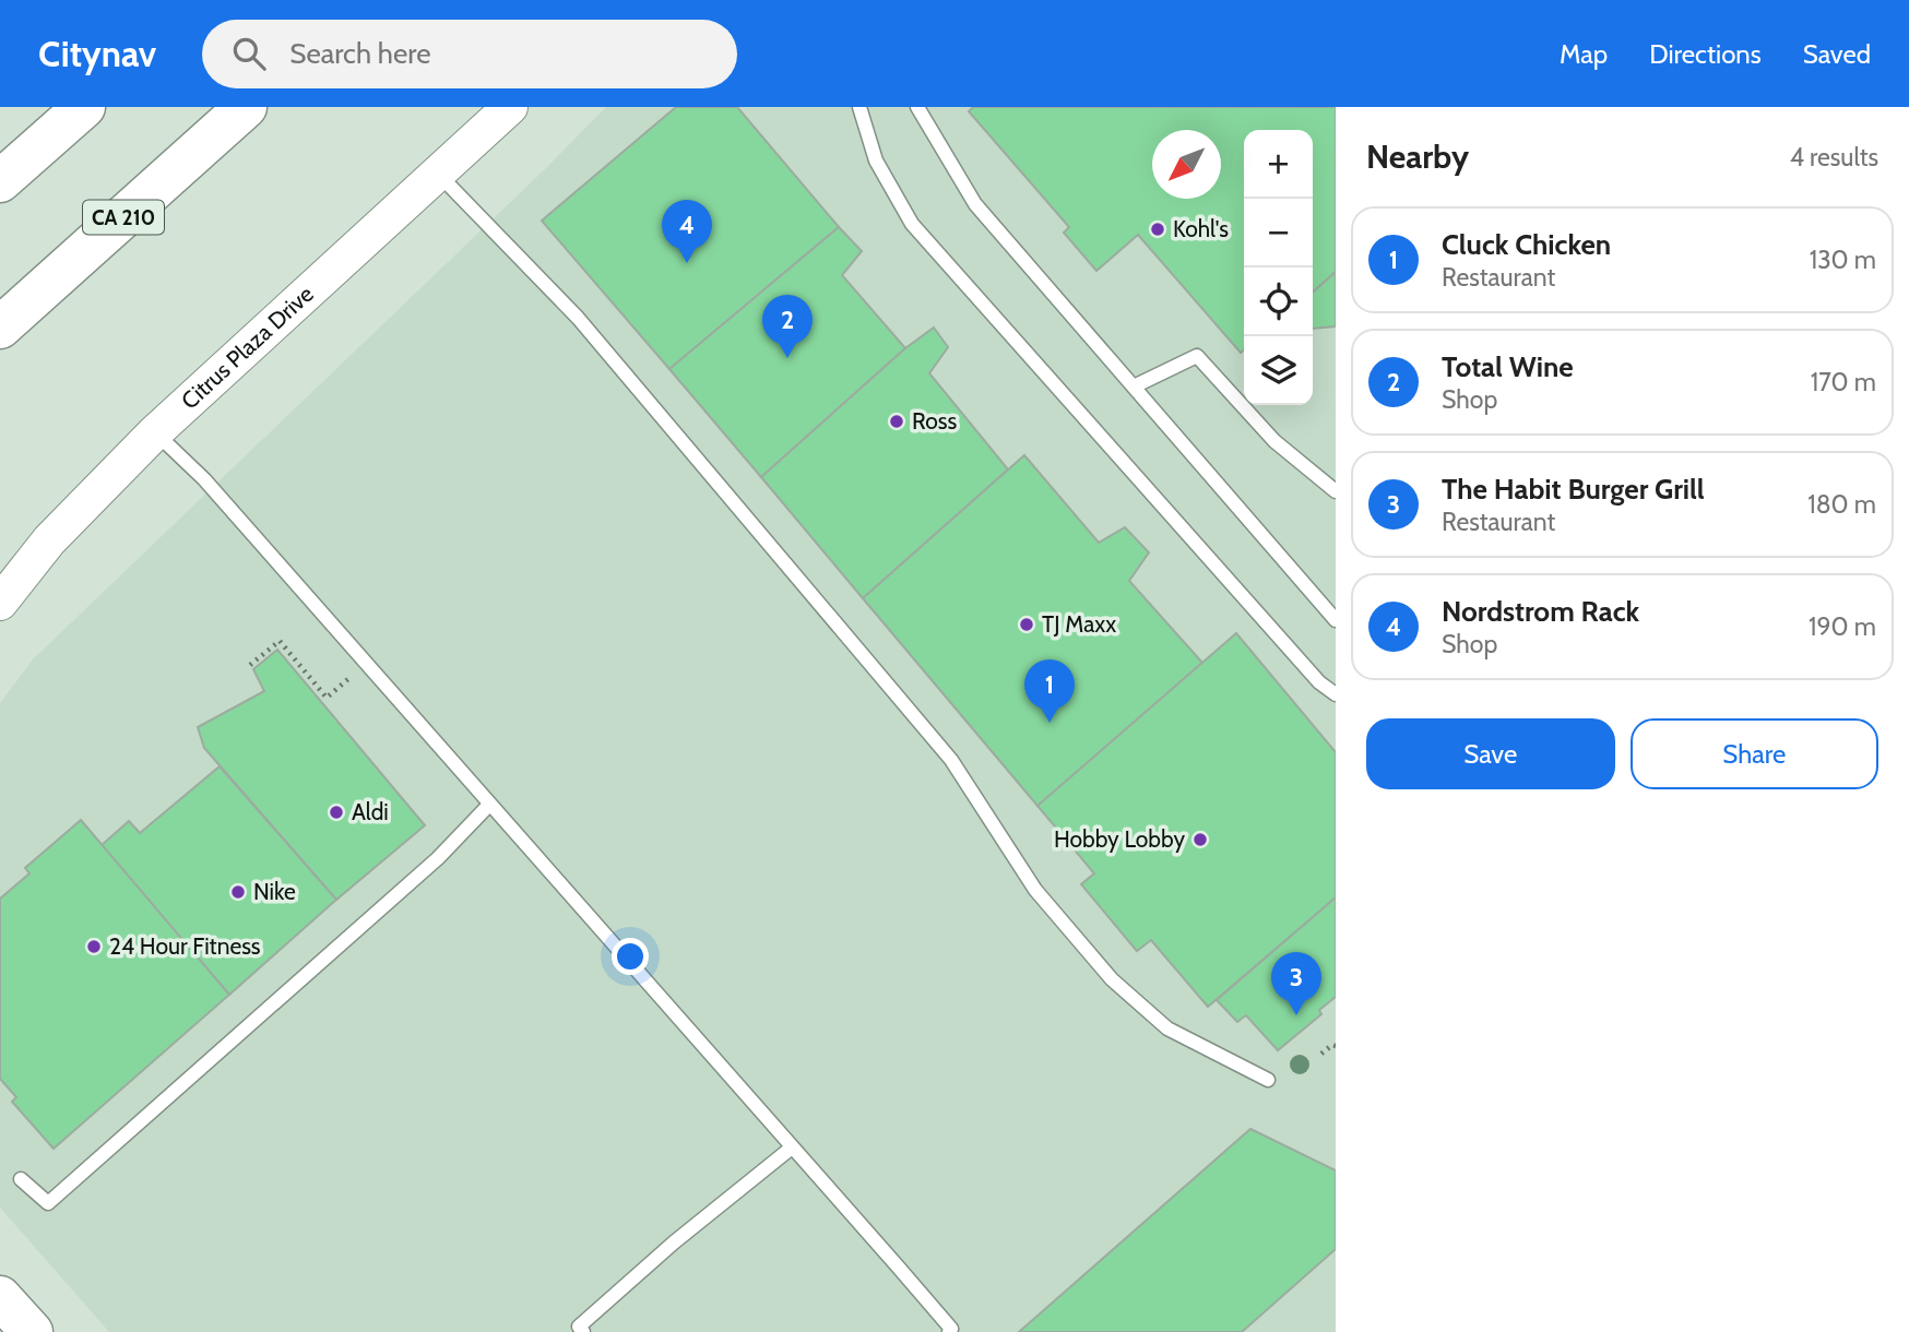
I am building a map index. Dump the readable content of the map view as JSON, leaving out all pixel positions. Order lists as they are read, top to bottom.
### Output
{
  "streets": {
    "main road": ["CA 210"],
    "street": ["Citrus Plaza Drive"]
  },
  "places": [
    "Kohl's",
    "Ross",
    "TJ Maxx",
    "Aldi",
    "Hobby Lobby",
    "Nike",
    "24 Hour Fitness"
  ],
  "north": "bottom left",
  "page": {
    "header": "Citynav",
    "search": "Search here",
    "nav": ["Map", "Directions", "Saved"],
    "heading": ["Nearby", "4 results"],
    "map_buttons": ["+", "−"],
    "pins": [
      "4",
      "2",
      "1",
      "3"
    ],
    "list": [
      {
        "mark": "1",
        "name": "Cluck Chicken",
        "note": "Restaurant",
        "value": "130 m"
      },
      {
        "mark": "2",
        "name": "Total Wine",
        "note": "Shop",
        "value": "170 m"
      },
      {
        "mark": "3",
        "name": "The Habit Burger Grill",
        "note": "Restaurant",
        "value": "180 m"
      },
      {
        "mark": "4",
        "name": "Nordstrom Rack",
        "note": "Shop",
        "value": "190 m"
      }
    ],
    "buttons": ["Save", "Share"]
  }
}
